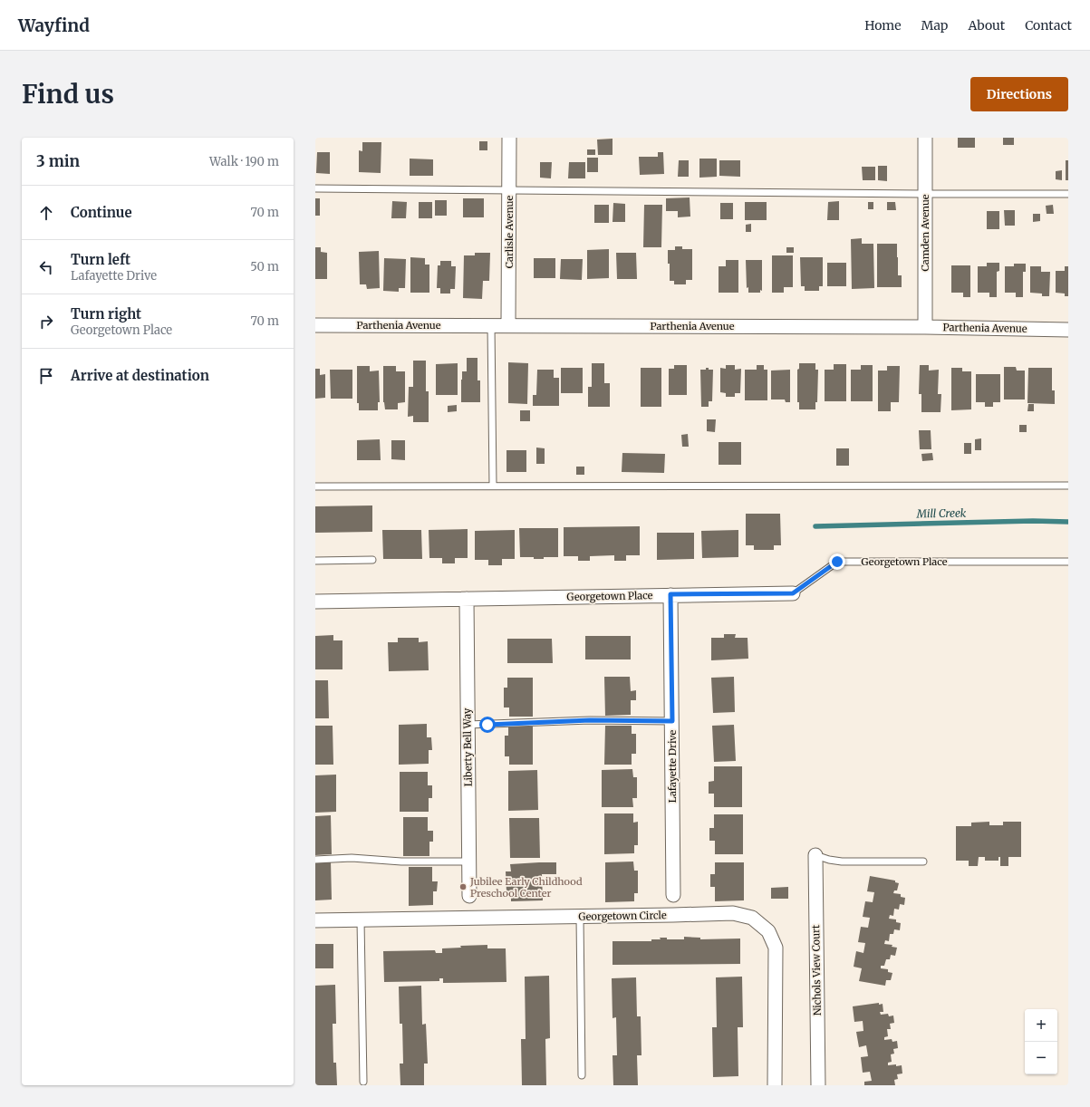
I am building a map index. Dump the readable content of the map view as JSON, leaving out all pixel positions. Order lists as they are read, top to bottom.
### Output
{
  "streets": {
    "street": [
      "Carlisle Avenue",
      "Camden Avenue",
      "Parthenia Avenue",
      "Georgetown Place",
      "Liberty Bell Way",
      "Lafayette Drive",
      "Georgetown Circle",
      "Nichols View Court"
    ]
  },
  "crossings": [
    ["Carlisle Avenue", "Parthenia Avenue"],
    ["Camden Avenue", "Parthenia Avenue"],
    ["Georgetown Place", "Liberty Bell Way"],
    ["Georgetown Place", "Lafayette Drive"]
  ],
  "water": ["Mill Creek"],
  "places": ["Jubilee Early Childhood Preschool Center"],
  "page": {
    "header": "Wayfind",
    "nav": [
      "Home",
      "Map",
      "About",
      "Contact"
    ],
    "buttons": "Directions",
    "title": "Find us",
    "heading": ["3 min", "Walk · 190 m"],
    "list": [
      ["Continue", "70 m"],
      ["Turn left", "Lafayette Drive", "50 m"],
      ["Turn right", "Georgetown Place", "70 m"],
      "Arrive at destination"
    ],
    "map_buttons": ["+", "−"]
  }
}
